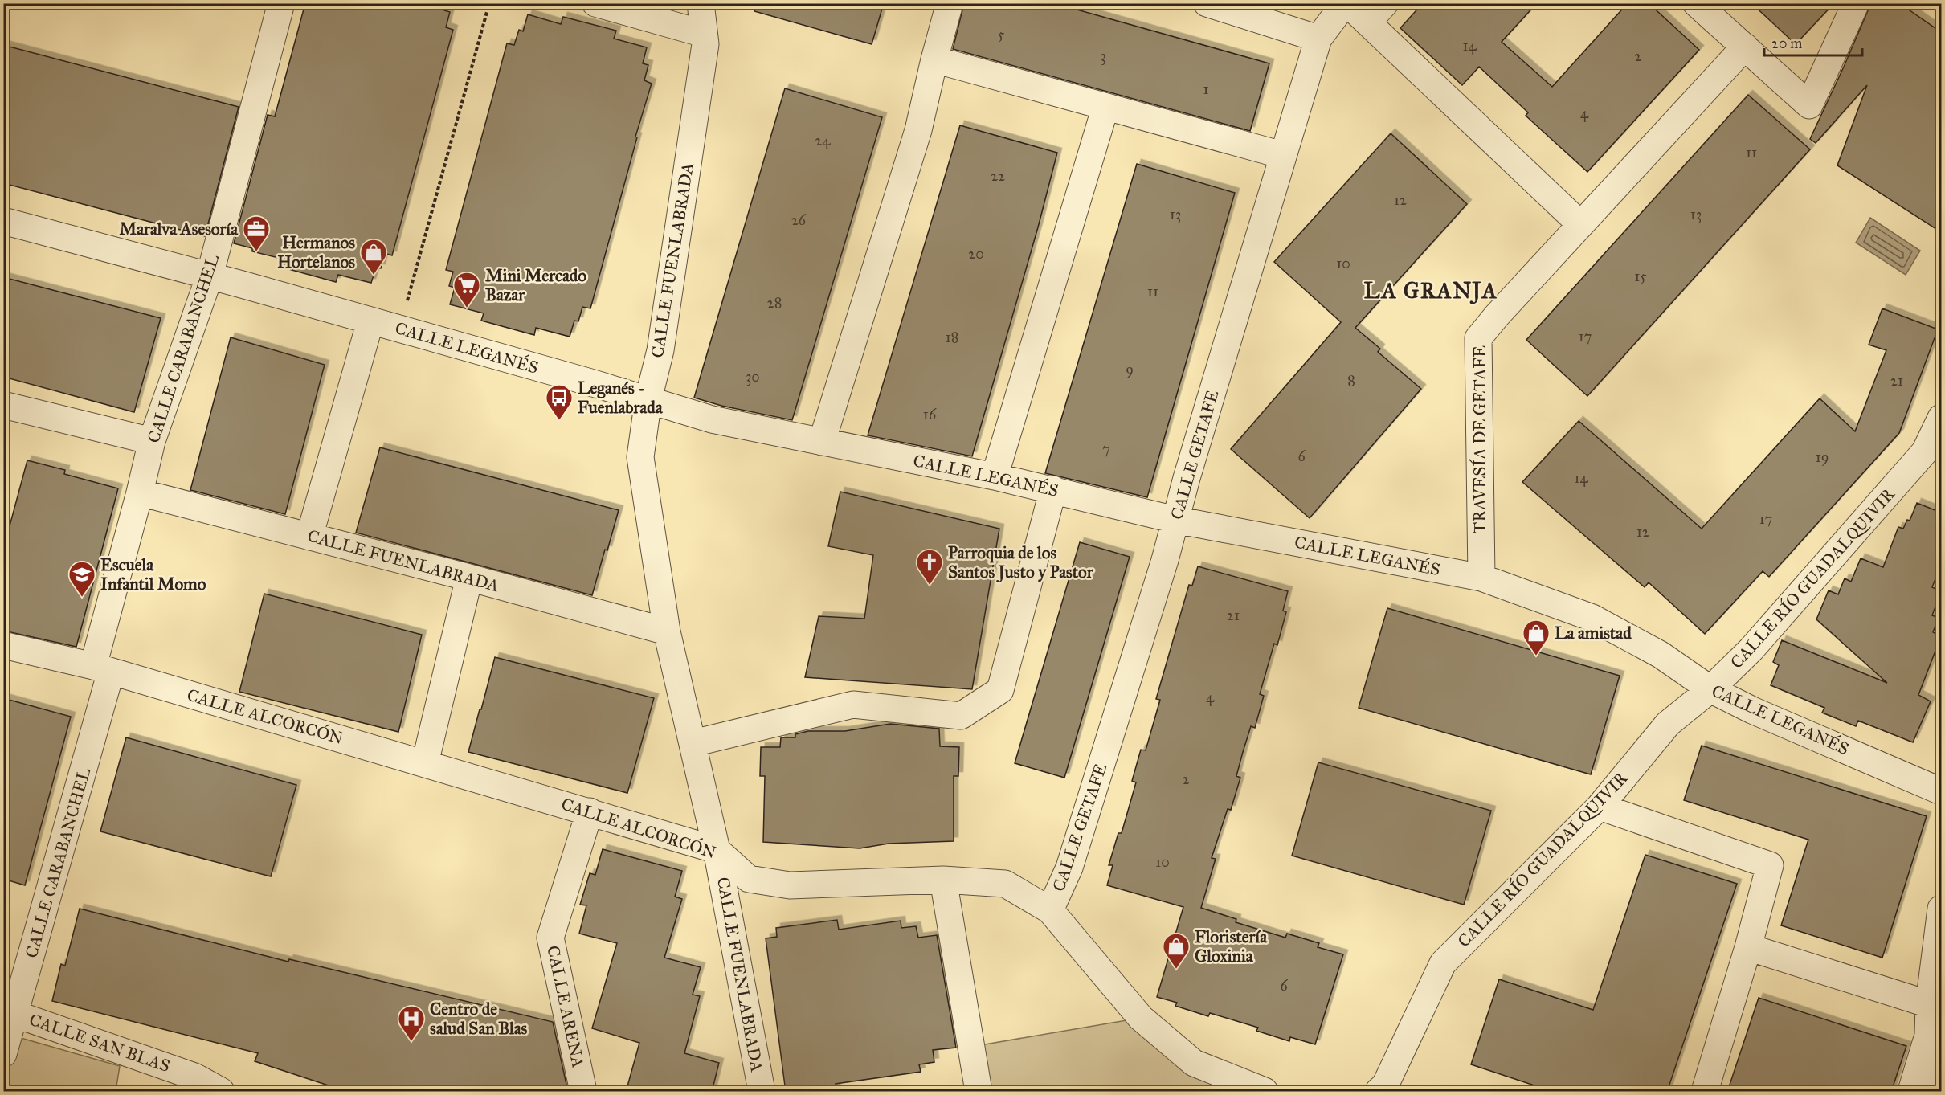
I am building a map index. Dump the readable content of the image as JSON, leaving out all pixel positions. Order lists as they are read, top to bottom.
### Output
{
  "streets": {
    "street": [
      "CALLE FUENLABRADA",
      "CALLE LEGANÉS",
      "CALLE CARABANCHEL",
      "TRAVESÍA DE GETAFE",
      "CALLE GETAFE",
      "CALLE RÍO GUADALQUIVIR",
      "CALLE ALCORCÓN",
      "CALLE ARENA",
      "CALLE SAN BLAS"
    ]
  },
  "crossings": [
    ["CALLE FUENLABRADA", "CALLE LEGANÉS"],
    ["CALLE FUENLABRADA", "CALLE CARABANCHEL"],
    ["CALLE FUENLABRADA", "CALLE ALCORCÓN"],
    ["CALLE LEGANÉS", "CALLE CARABANCHEL"],
    ["CALLE LEGANÉS", "TRAVESÍA DE GETAFE"],
    ["CALLE LEGANÉS", "CALLE GETAFE"],
    ["CALLE LEGANÉS", "CALLE RÍO GUADALQUIVIR"],
    ["CALLE CARABANCHEL", "CALLE ALCORCÓN"],
    ["CALLE CARABANCHEL", "CALLE SAN BLAS"],
    ["CALLE GETAFE", "CALLE ALCORCÓN"],
    ["CALLE ALCORCÓN", "CALLE ARENA"]
  ],
  "districts": ["LA GRANJA"],
  "places": {
    "office": ["Maralva Asesoría"],
    "shop": ["Hermanos Hortelanos", "La amistad", "Floristería Gloxinia"],
    "supermarket": ["Mini Mercado Bazar"],
    "bus stop": ["Leganés - Fuenlabrada"],
    "church": ["Parroquia de los Santos Justo y Pastor"],
    "school or university": ["Escuela Infantil Momo"],
    "hospital": ["Centro de salud San Blas"]
  },
  "house_numbers": [
    "5",
    "14",
    "3",
    "2",
    "1",
    "4",
    "24",
    "11",
    "22",
    "12",
    "13",
    "13",
    "26",
    "20",
    "10",
    "15",
    "11",
    "28",
    "17",
    "18",
    "9",
    "30",
    "8",
    "21",
    "16",
    "7",
    "6",
    "19",
    "14",
    "17",
    "12",
    "21",
    "4",
    "2",
    "10",
    "6"
  ],
  "scale_bar": "20 m"
}
